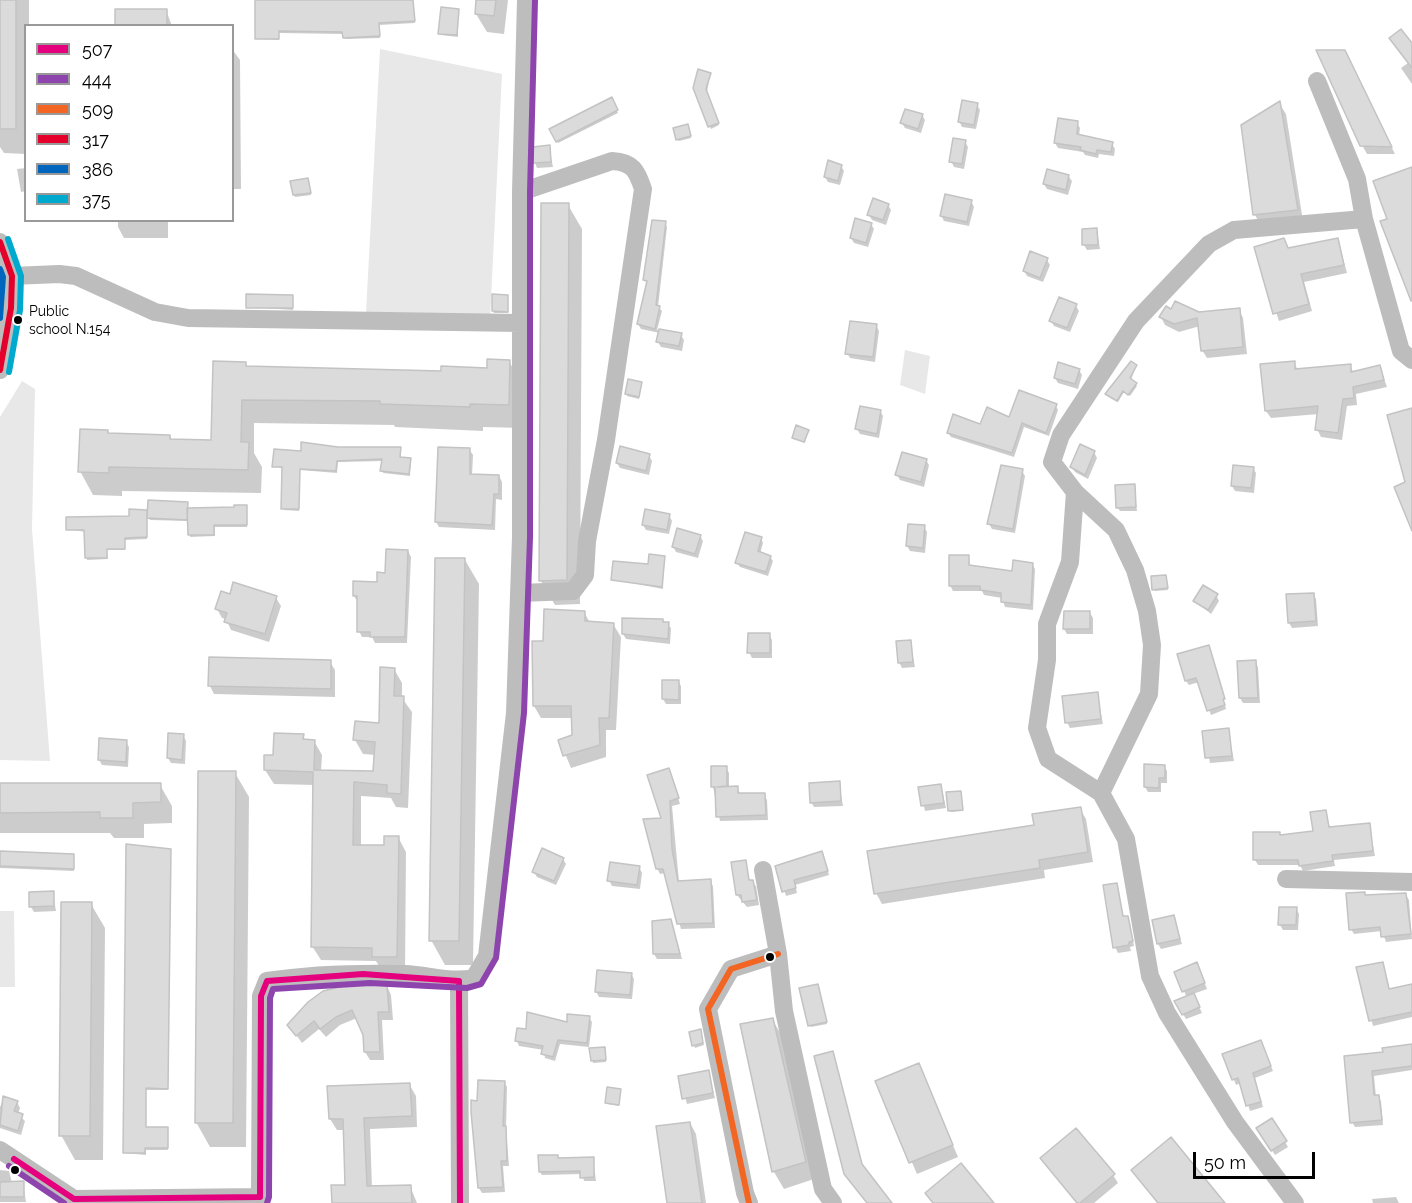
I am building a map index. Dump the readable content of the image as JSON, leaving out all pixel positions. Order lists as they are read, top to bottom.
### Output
{
  "places": ["Public school N.154"],
  "lines": [
    "transit line 444",
    "transit line 375",
    "transit line 317",
    "transit line 386",
    "transit line 509",
    "transit line 507"
  ],
  "legend": [
    "507",
    "444",
    "509",
    "317",
    "386",
    "375"
  ],
  "scale_bar": "50 m"
}
